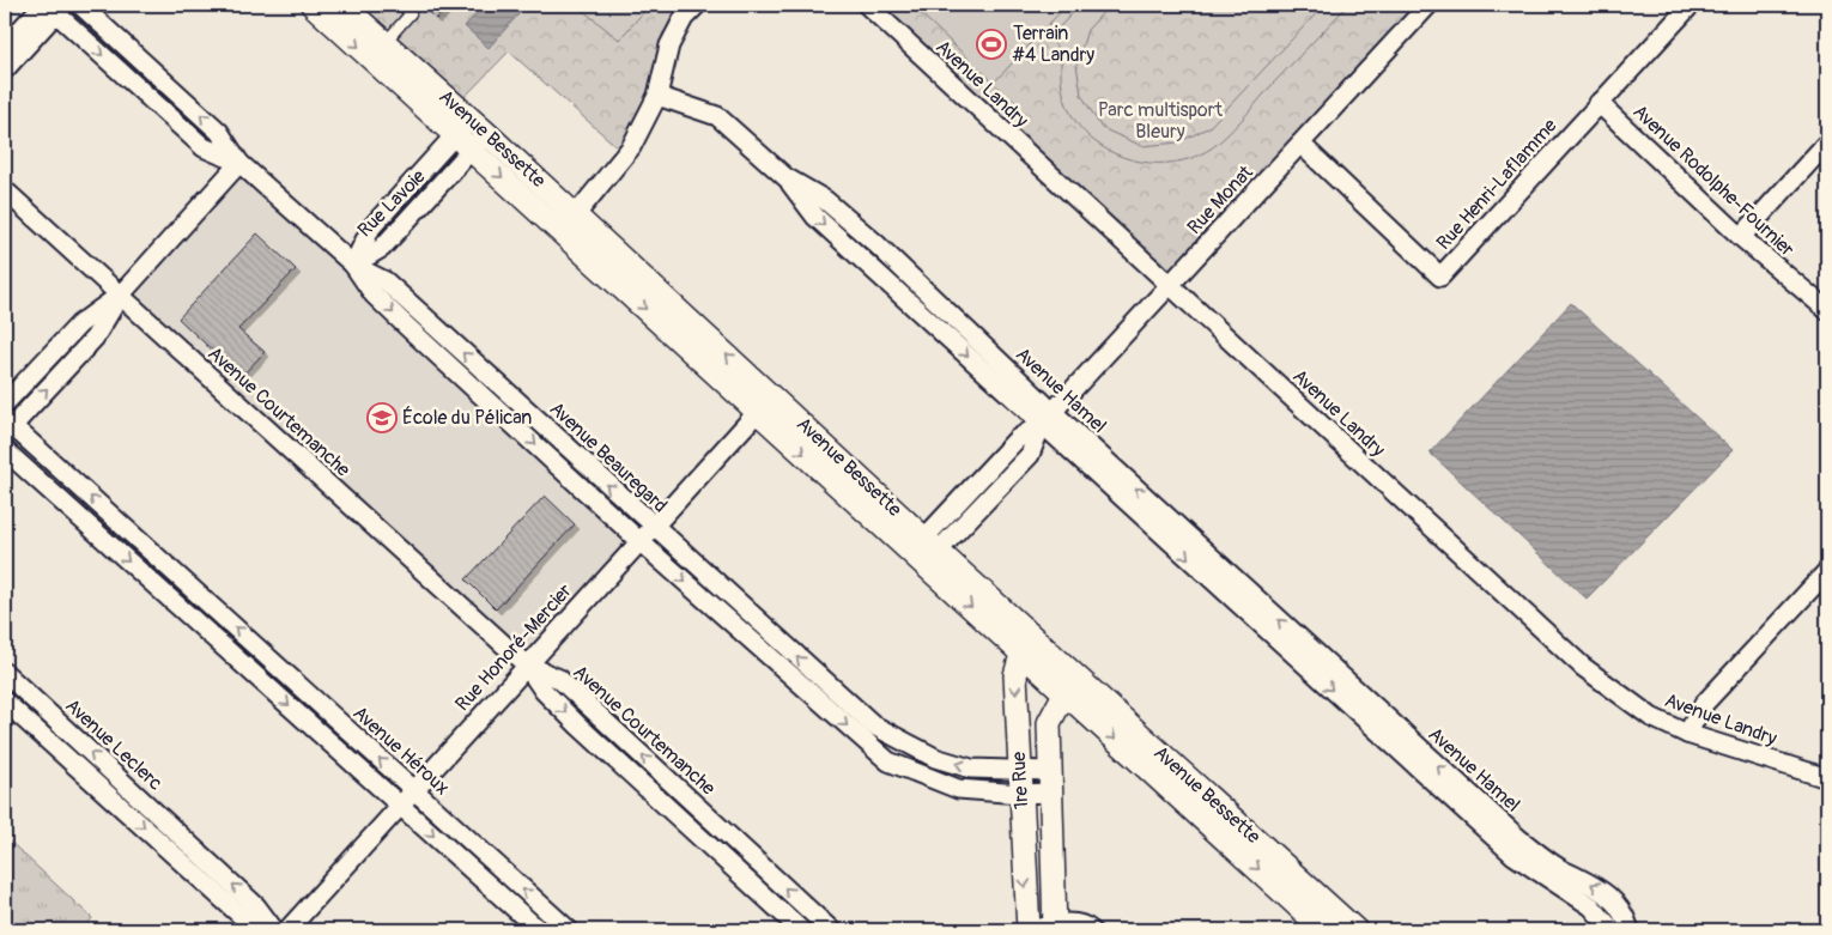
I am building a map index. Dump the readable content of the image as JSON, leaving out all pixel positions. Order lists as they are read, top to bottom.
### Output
{
  "streets": {
    "street": [
      "Avenue Landry",
      "Avenue Bessette",
      "Avenue Rodolphe-Fournier",
      "Rue Henri-Laflamme",
      "Rue Monat",
      "Rue Lavoie",
      "Avenue Hamel",
      "Avenue Courtemanche",
      "Avenue Beauregard",
      "Rue Honoré-Mercier",
      "Avenue Leclerc",
      "Avenue Héroux",
      "1re Rue"
    ]
  },
  "crossings": [
    ["Avenue Landry", "Rue Monat"],
    ["Avenue Bessette", "Rue Monat"],
    ["Avenue Bessette", "Rue Lavoie"],
    ["Avenue Bessette", "Rue Honoré-Mercier"],
    ["Avenue Bessette", "1re Rue"],
    ["Avenue Rodolphe-Fournier", "Rue Henri-Laflamme"],
    ["Rue Henri-Laflamme", "Rue Monat"],
    ["Rue Monat", "Avenue Hamel"],
    ["Rue Lavoie", "Avenue Beauregard"],
    ["Avenue Courtemanche", "Rue Honoré-Mercier"],
    ["Avenue Beauregard", "Rue Honoré-Mercier"],
    ["Avenue Beauregard", "1re Rue"],
    ["Rue Honoré-Mercier", "Avenue Héroux"]
  ],
  "parks": ["Parc multisport Bleury"],
  "places": {
    "sports": ["Terrain #4 Landry"],
    "school or university": ["École du Pélican"]
  }
}
